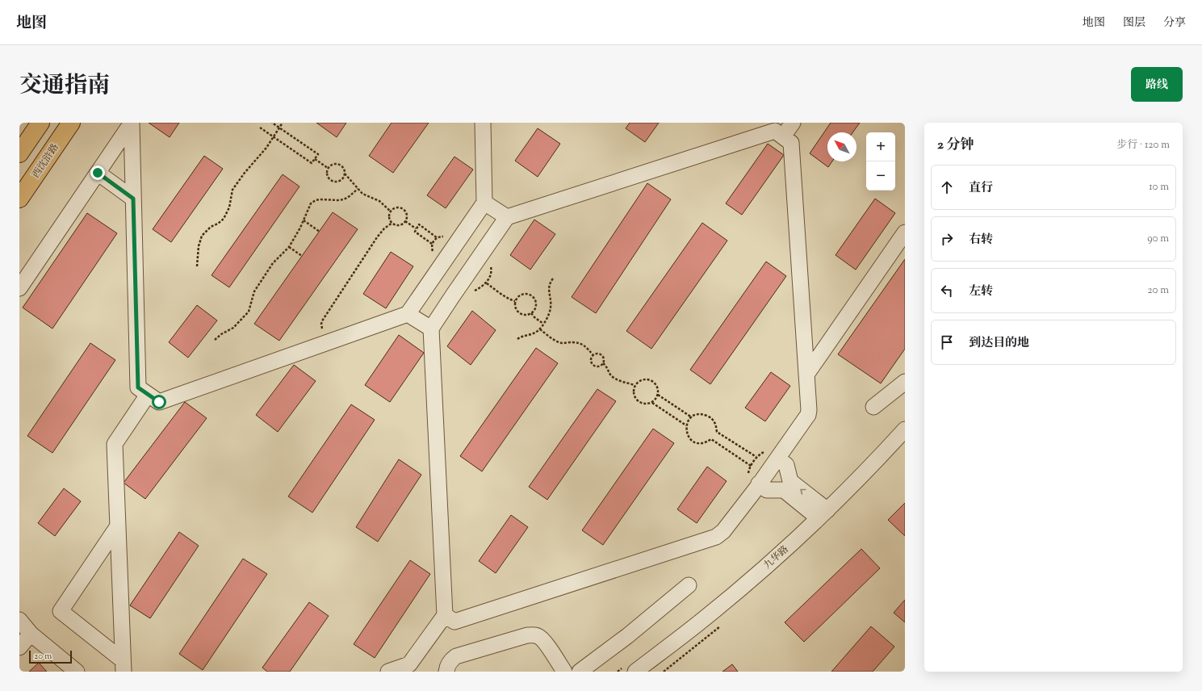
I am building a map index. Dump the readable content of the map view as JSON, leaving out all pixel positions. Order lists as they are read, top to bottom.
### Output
{
  "streets": {
    "main road": ["西沈浒路"],
    "street": ["九华路"]
  },
  "scale_bar": "20 m",
  "north": "top left",
  "page": {
    "header": "地图",
    "nav": ["地图", "图层", "分享"],
    "title": "交通指南",
    "buttons": "路线",
    "heading": ["2 分钟", "步行 · 120 m"],
    "map_buttons": ["+", "−"],
    "list": [
      ["直行", "10 m"],
      ["右转", "90 m"],
      ["左转", "20 m"],
      "到达目的地"
    ],
    "scale": "20 m"
  }
}
